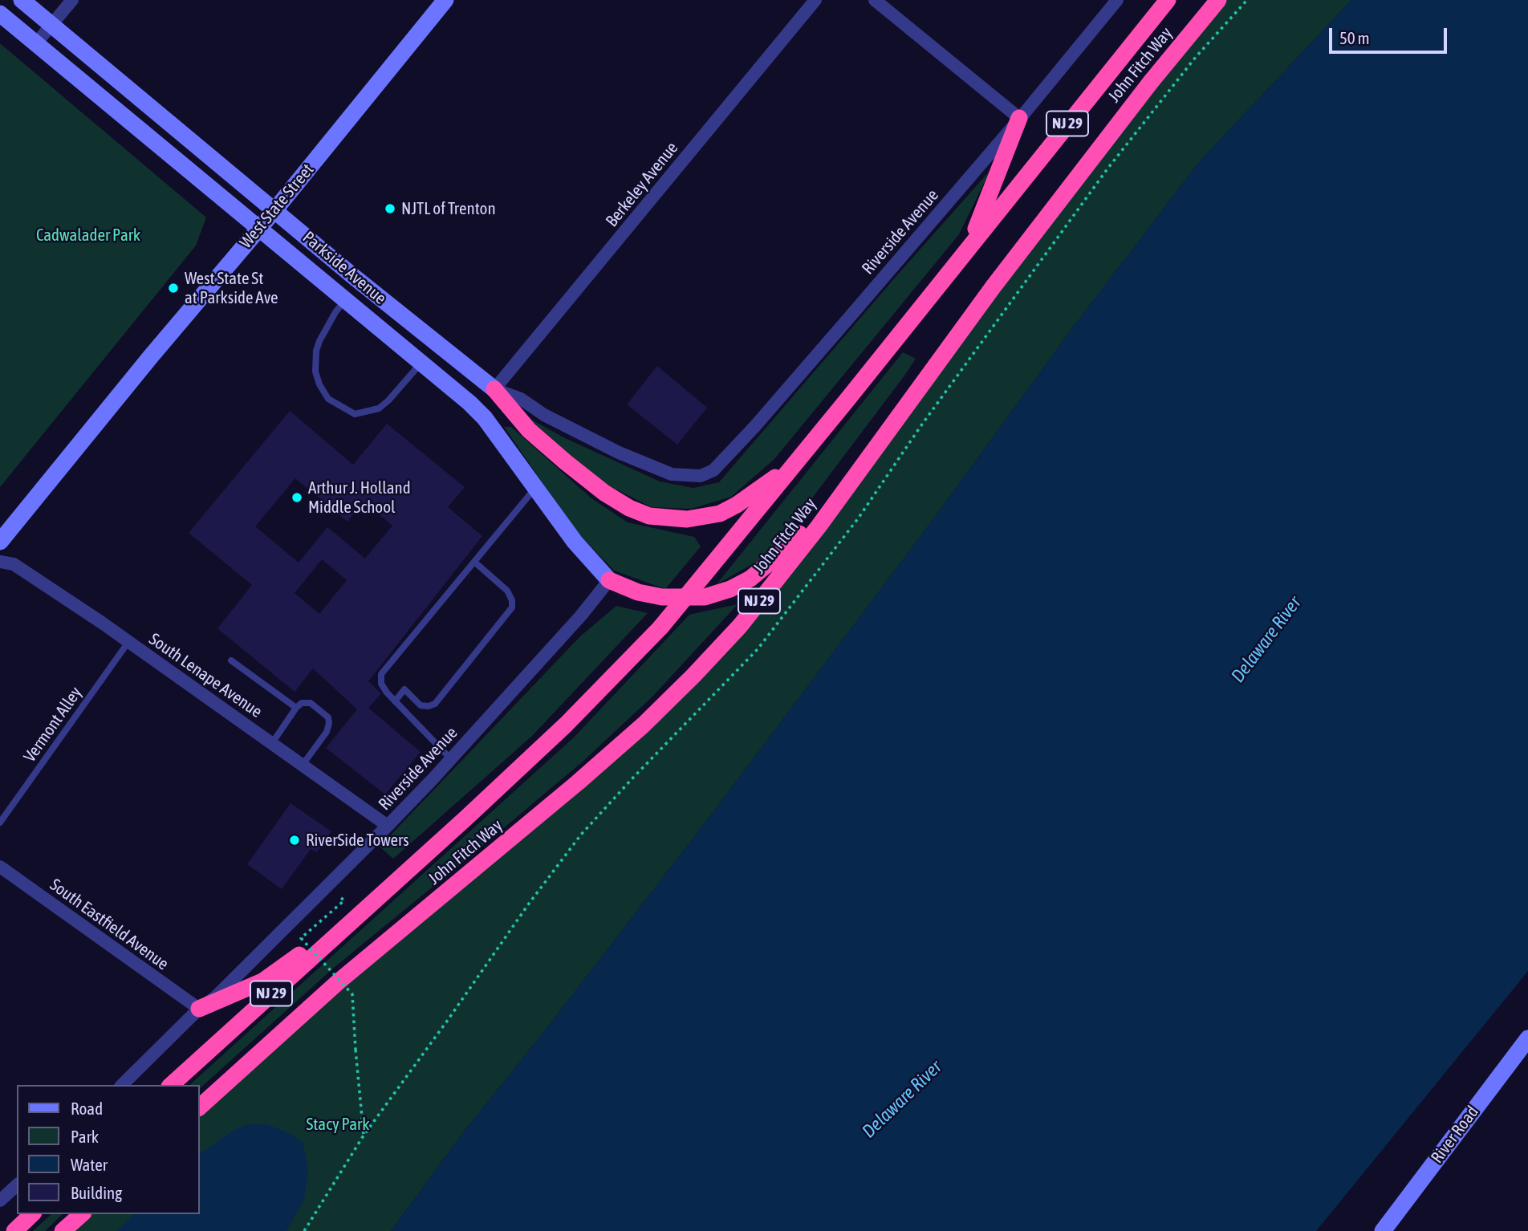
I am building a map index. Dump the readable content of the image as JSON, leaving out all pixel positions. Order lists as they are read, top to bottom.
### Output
{
  "streets": {
    "highway": ["John Fitch Way", "NJ 29"],
    "main road": ["West State Street", "Parkside Avenue", "River Road"],
    "street": [
      "Berkeley Avenue",
      "Riverside Avenue",
      "South Lenape Avenue",
      "South Eastfield Avenue"
    ],
    "lane": ["Vermont Alley"]
  },
  "crossings": [
    ["Berkeley Avenue", "Parkside Avenue"],
    ["West State Street", "Parkside Avenue"],
    ["Riverside Avenue", "Parkside Avenue"],
    ["Riverside Avenue", "South Lenape Avenue"],
    ["Riverside Avenue", "South Eastfield Avenue"],
    ["South Lenape Avenue", "Vermont Alley"]
  ],
  "water": ["Delaware River"],
  "parks": ["Cadwalader Park", "Stacy Park"],
  "places": [
    "NJTL of Trenton",
    "West State St at Parkside Ave",
    "Arthur J. Holland Middle School",
    "RiverSide Towers"
  ],
  "legend": [
    "Road",
    "Park",
    "Water",
    "Building"
  ],
  "scale_bar": "50 m"
}
